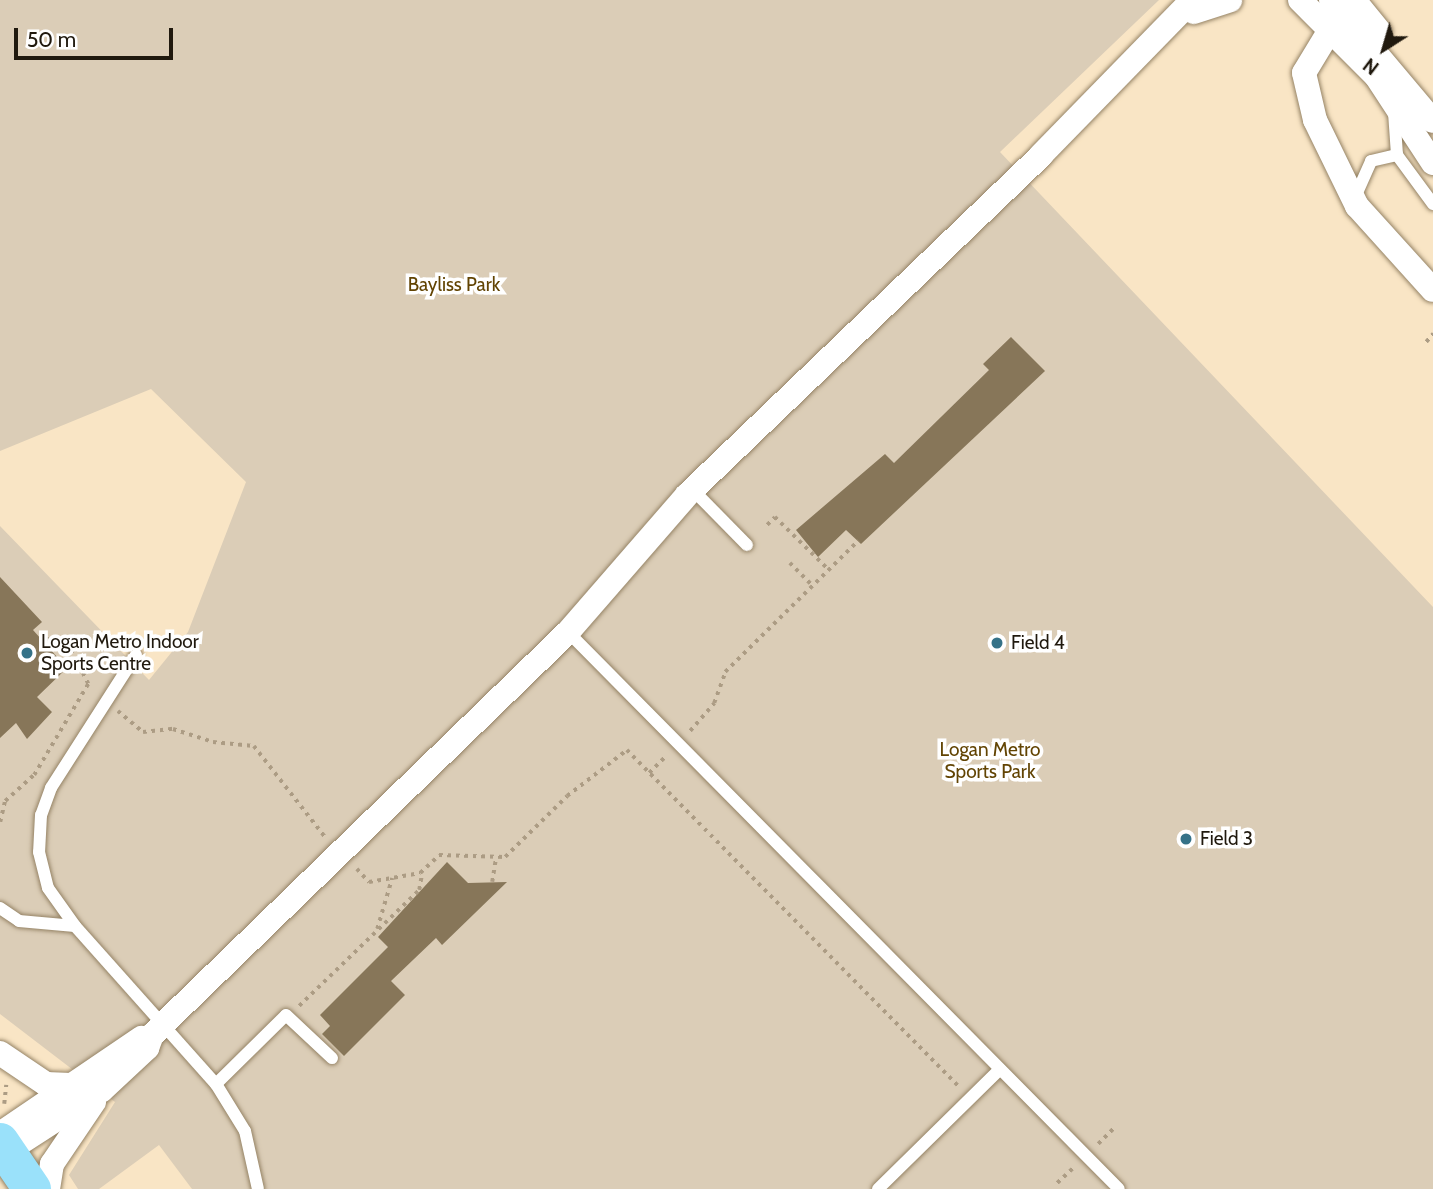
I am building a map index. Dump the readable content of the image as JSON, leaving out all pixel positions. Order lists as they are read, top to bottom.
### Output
{
  "parks": ["Bayliss Park", "Logan Metro Sports Park"],
  "places": ["Field 4", "Logan Metro Indoor Sports Centre", "Field 3"],
  "scale_bar": "50 m",
  "north": "bottom left"
}
